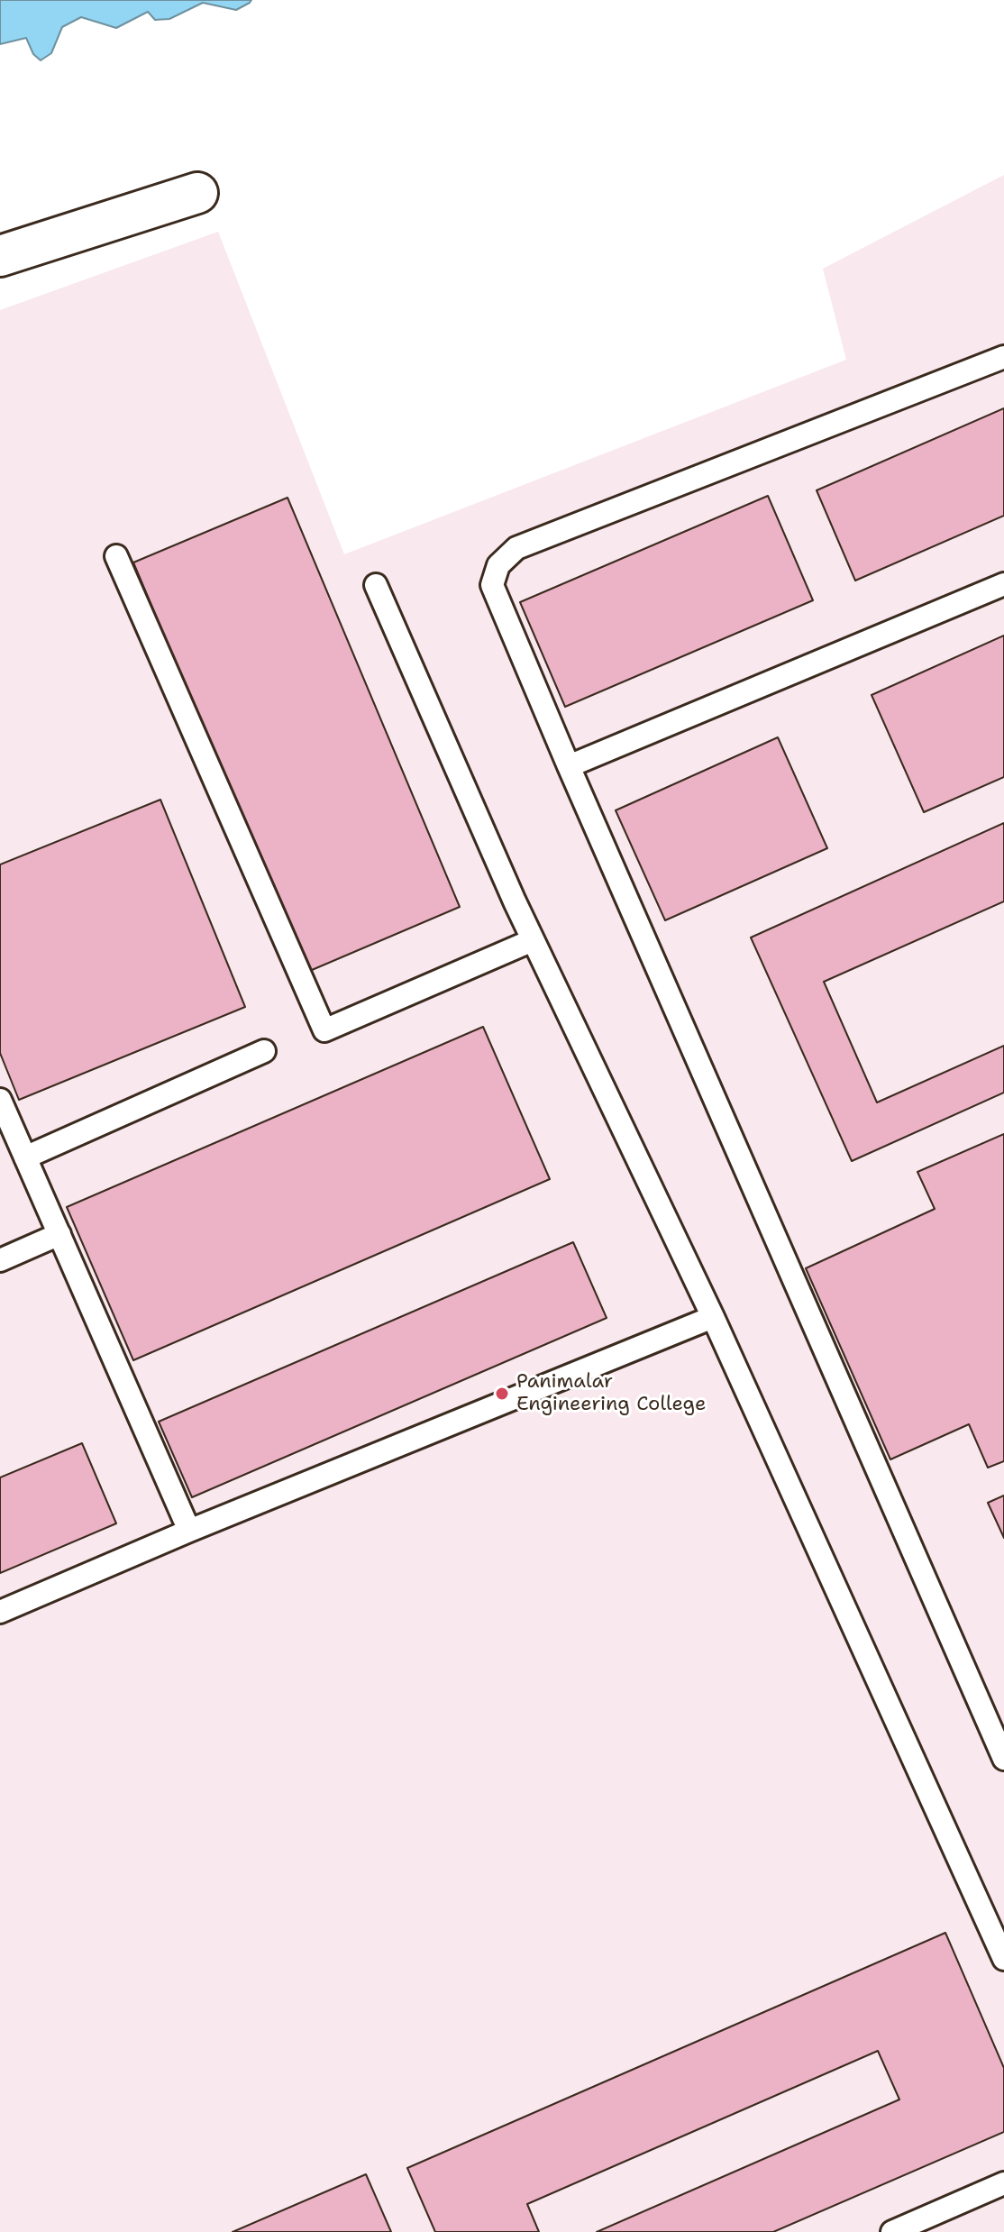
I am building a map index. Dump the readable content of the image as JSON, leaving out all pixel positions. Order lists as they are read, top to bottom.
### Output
{
  "places": ["Panimalar Engineering College"]
}
